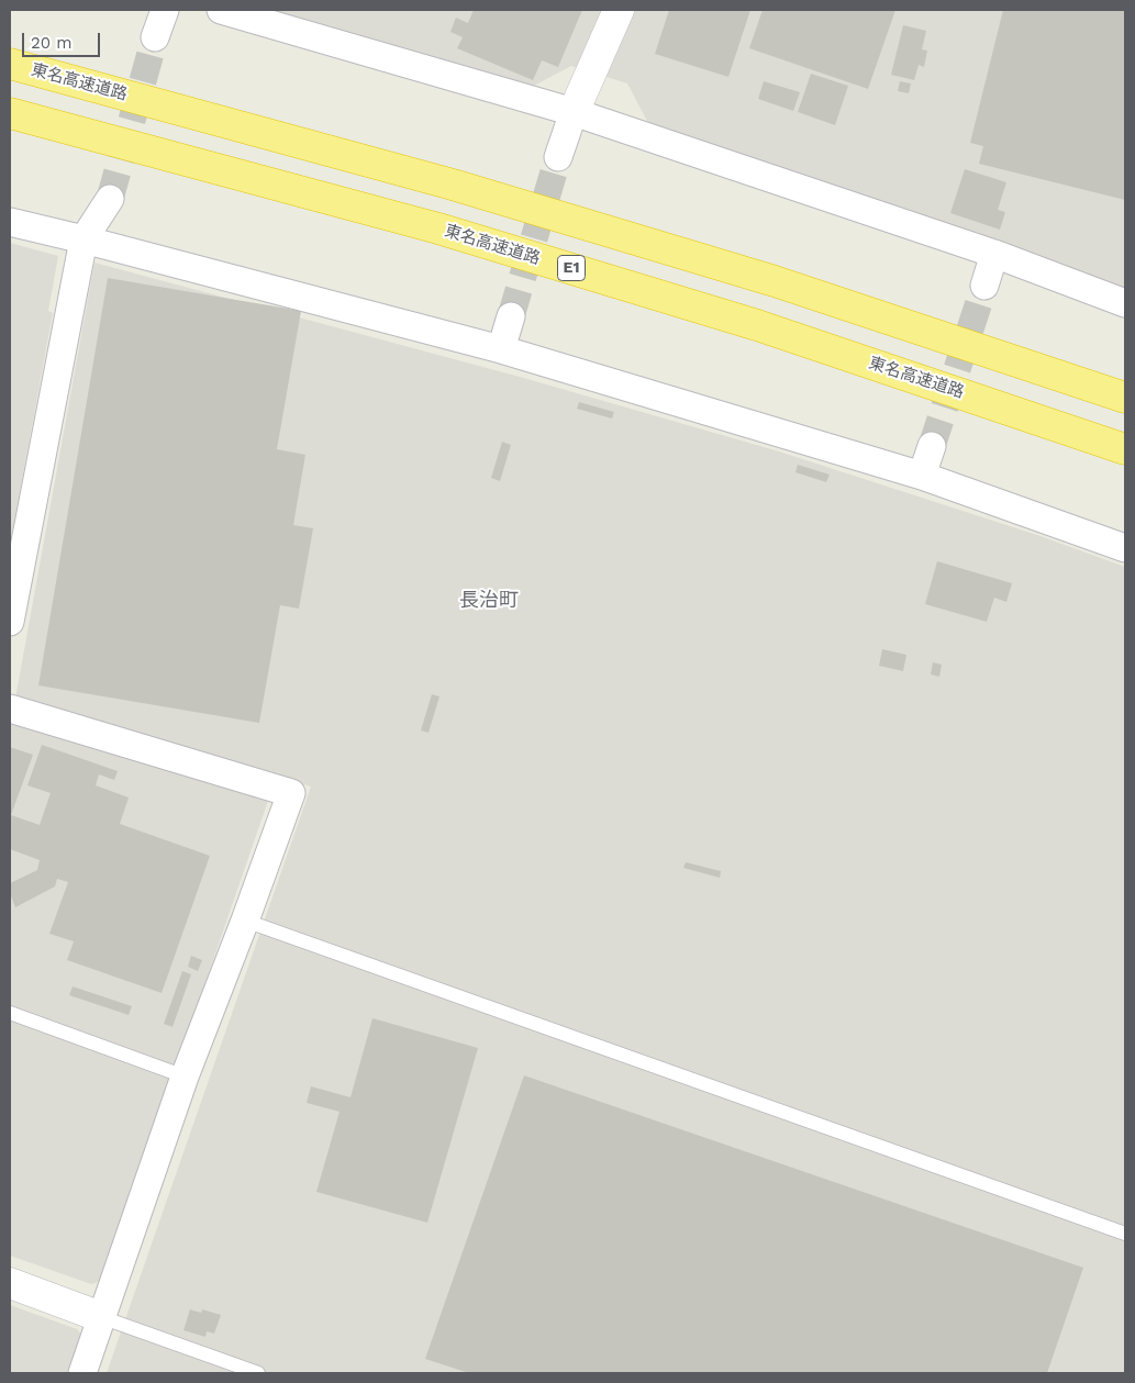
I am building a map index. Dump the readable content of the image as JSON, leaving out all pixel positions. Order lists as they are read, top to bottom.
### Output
{
  "streets": {
    "highway": ["東名高速道路", "E1"]
  },
  "districts": ["長治町"],
  "scale_bar": "20 m"
}
